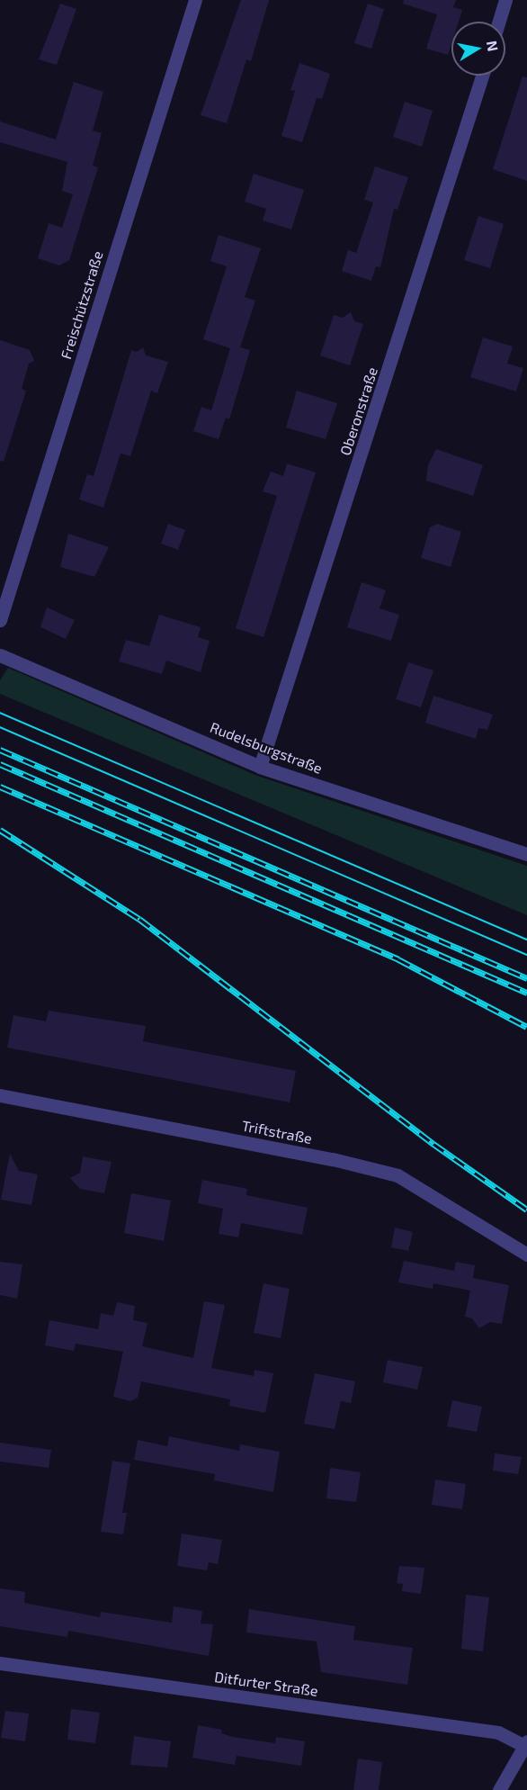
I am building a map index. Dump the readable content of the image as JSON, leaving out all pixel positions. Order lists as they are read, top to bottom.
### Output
{
  "streets": {
    "street": [
      "Freischützstraße",
      "Oberonstraße",
      "Rudelsburgstraße",
      "Triftstraße",
      "Ditfurter Straße"
    ]
  },
  "crossings": [
    ["Oberonstraße", "Rudelsburgstraße"]
  ],
  "north": "right"
}
